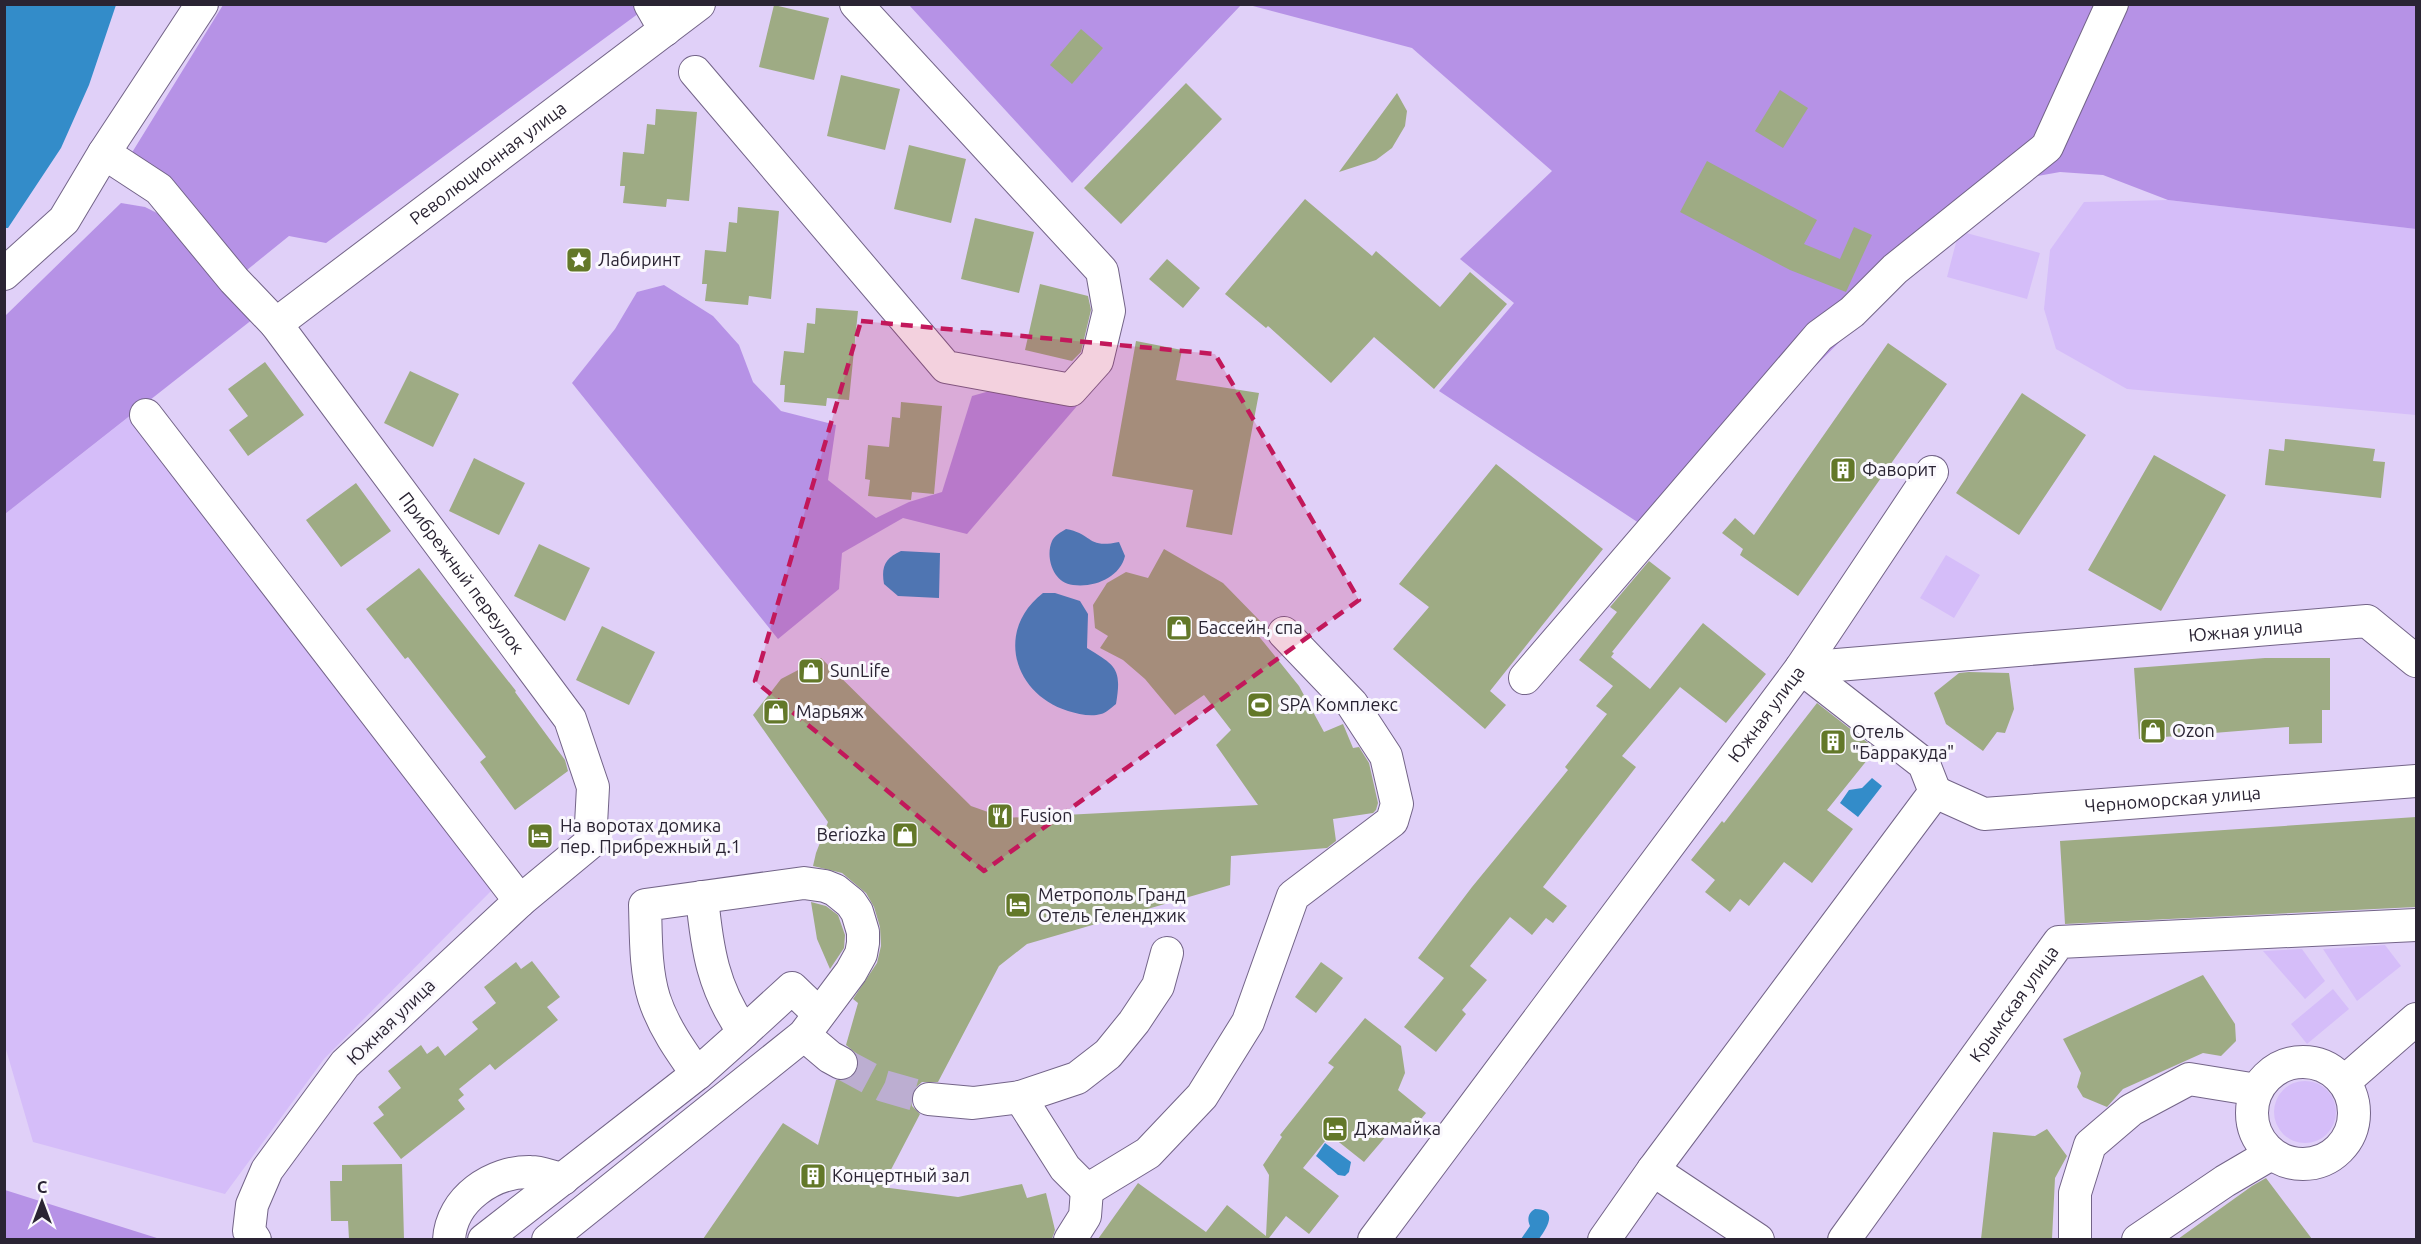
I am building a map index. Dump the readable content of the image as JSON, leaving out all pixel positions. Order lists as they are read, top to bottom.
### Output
{
  "streets": {
    "street": [
      "Революционная улица",
      "Прибрежный переулок",
      "Южная улица",
      "Черноморская улица",
      "Крымская улица"
    ]
  },
  "crossings": [
    ["Революционная улица", "Прибрежный переулок"],
    ["Прибрежный переулок", "Южная улица"]
  ],
  "places": {
    "place": ["Лабиринт"],
    "building": ["Фаворит", "Отель \"Барракуда\"", "Концертный зал"],
    "shop": [
      "Бассейн, спа",
      "SunLife",
      "Марьяж",
      "Ozon",
      "Beriozka"
    ],
    "sports": ["SPA Комплекс"],
    "restaurant": ["Fusion"],
    "hotel": ["На воротах домика пер. Прибрежный д.1", "Метрополь Гранд Отель Геленджик", "Джамайка"]
  },
  "north": "top"
}
